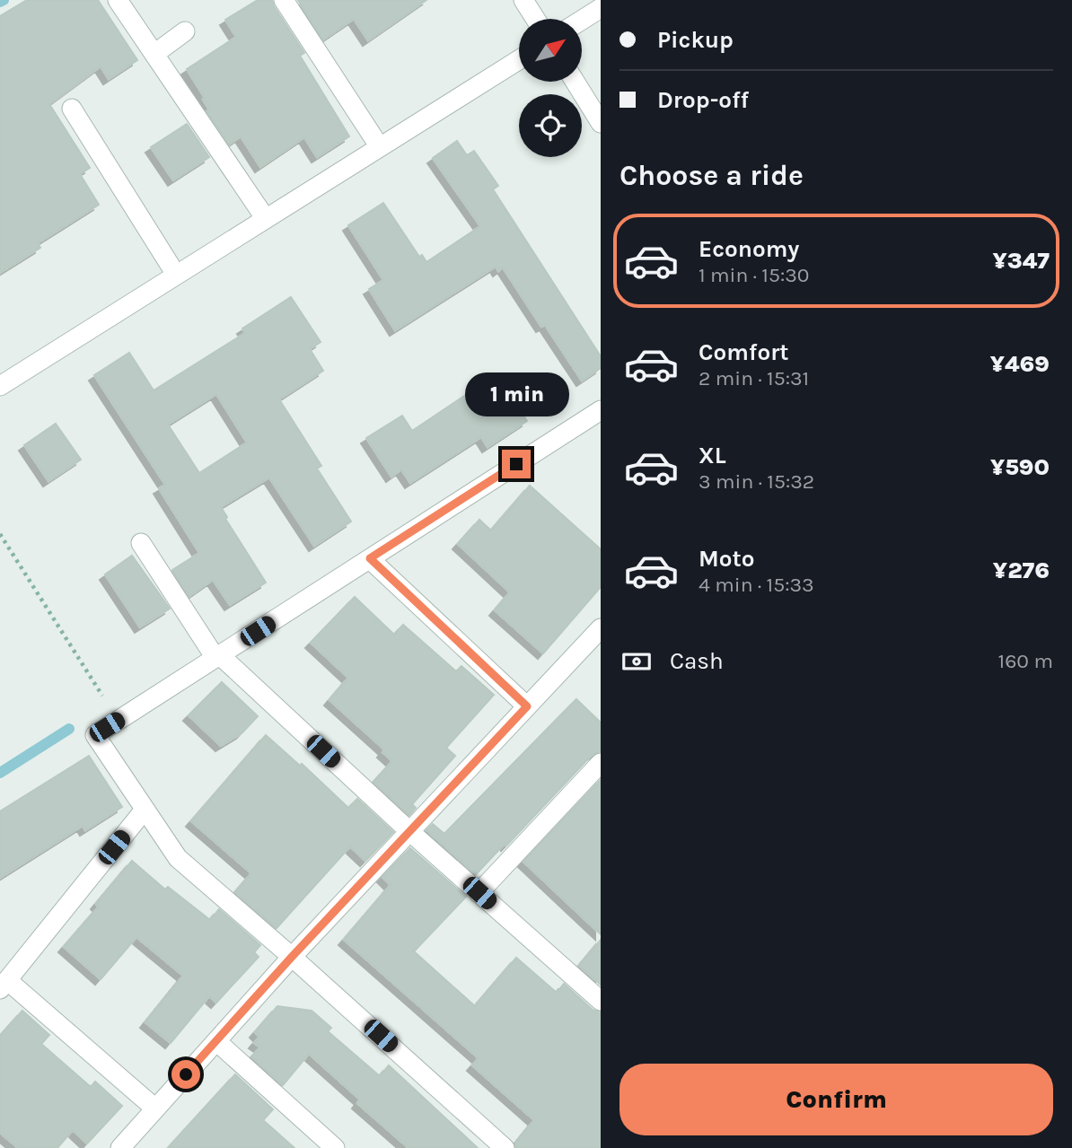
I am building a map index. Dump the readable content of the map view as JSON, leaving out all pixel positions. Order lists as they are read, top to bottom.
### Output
{
  "north": "top right",
  "page": {
    "banner": ["Pickup", "Drop-off"],
    "heading": "Choose a ride",
    "list": [
      {
        "name": "Economy",
        "note": "1 min · 15:30",
        "value": "¥347"
      },
      {
        "name": "Comfort",
        "note": "2 min · 15:31",
        "value": "¥469"
      },
      {
        "name": "XL",
        "note": "3 min · 15:32",
        "value": "¥590"
      },
      {
        "name": "Moto",
        "note": "4 min · 15:33",
        "value": "¥276"
      }
    ],
    "bubble": "1 min",
    "pay": ["Cash", "160 m"],
    "buttons": "Confirm"
  }
}
